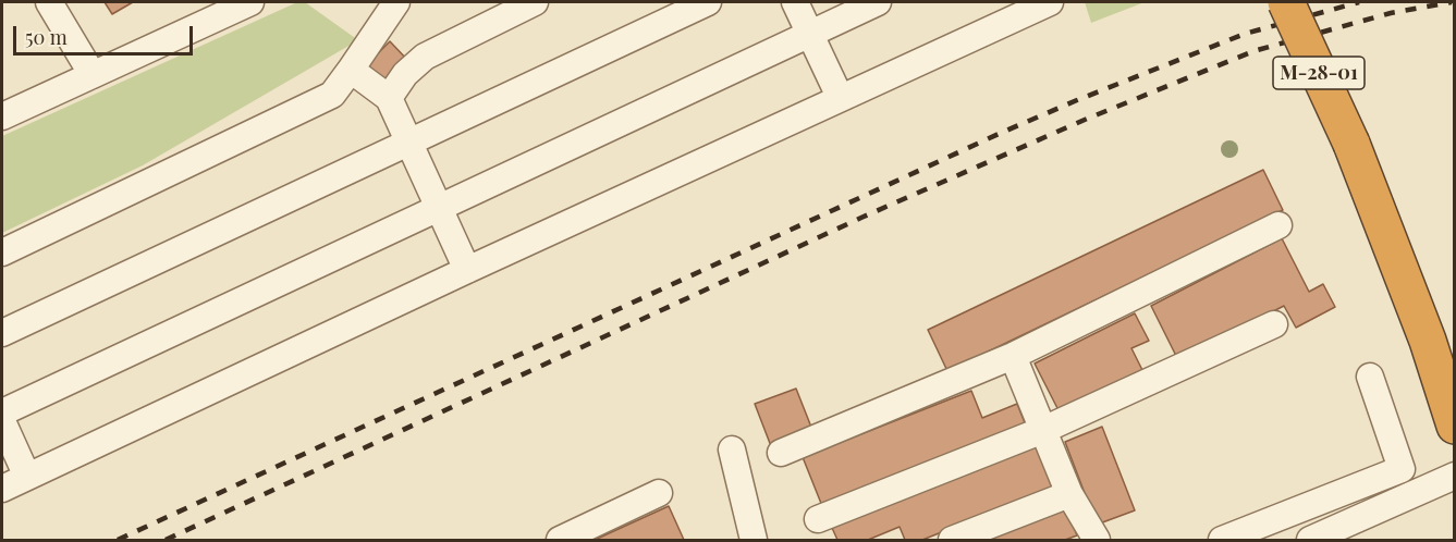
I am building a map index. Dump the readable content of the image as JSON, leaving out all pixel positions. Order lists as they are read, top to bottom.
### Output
{
  "streets": {
    "highway": ["М-28-01"]
  },
  "scale_bar": "50 m"
}
